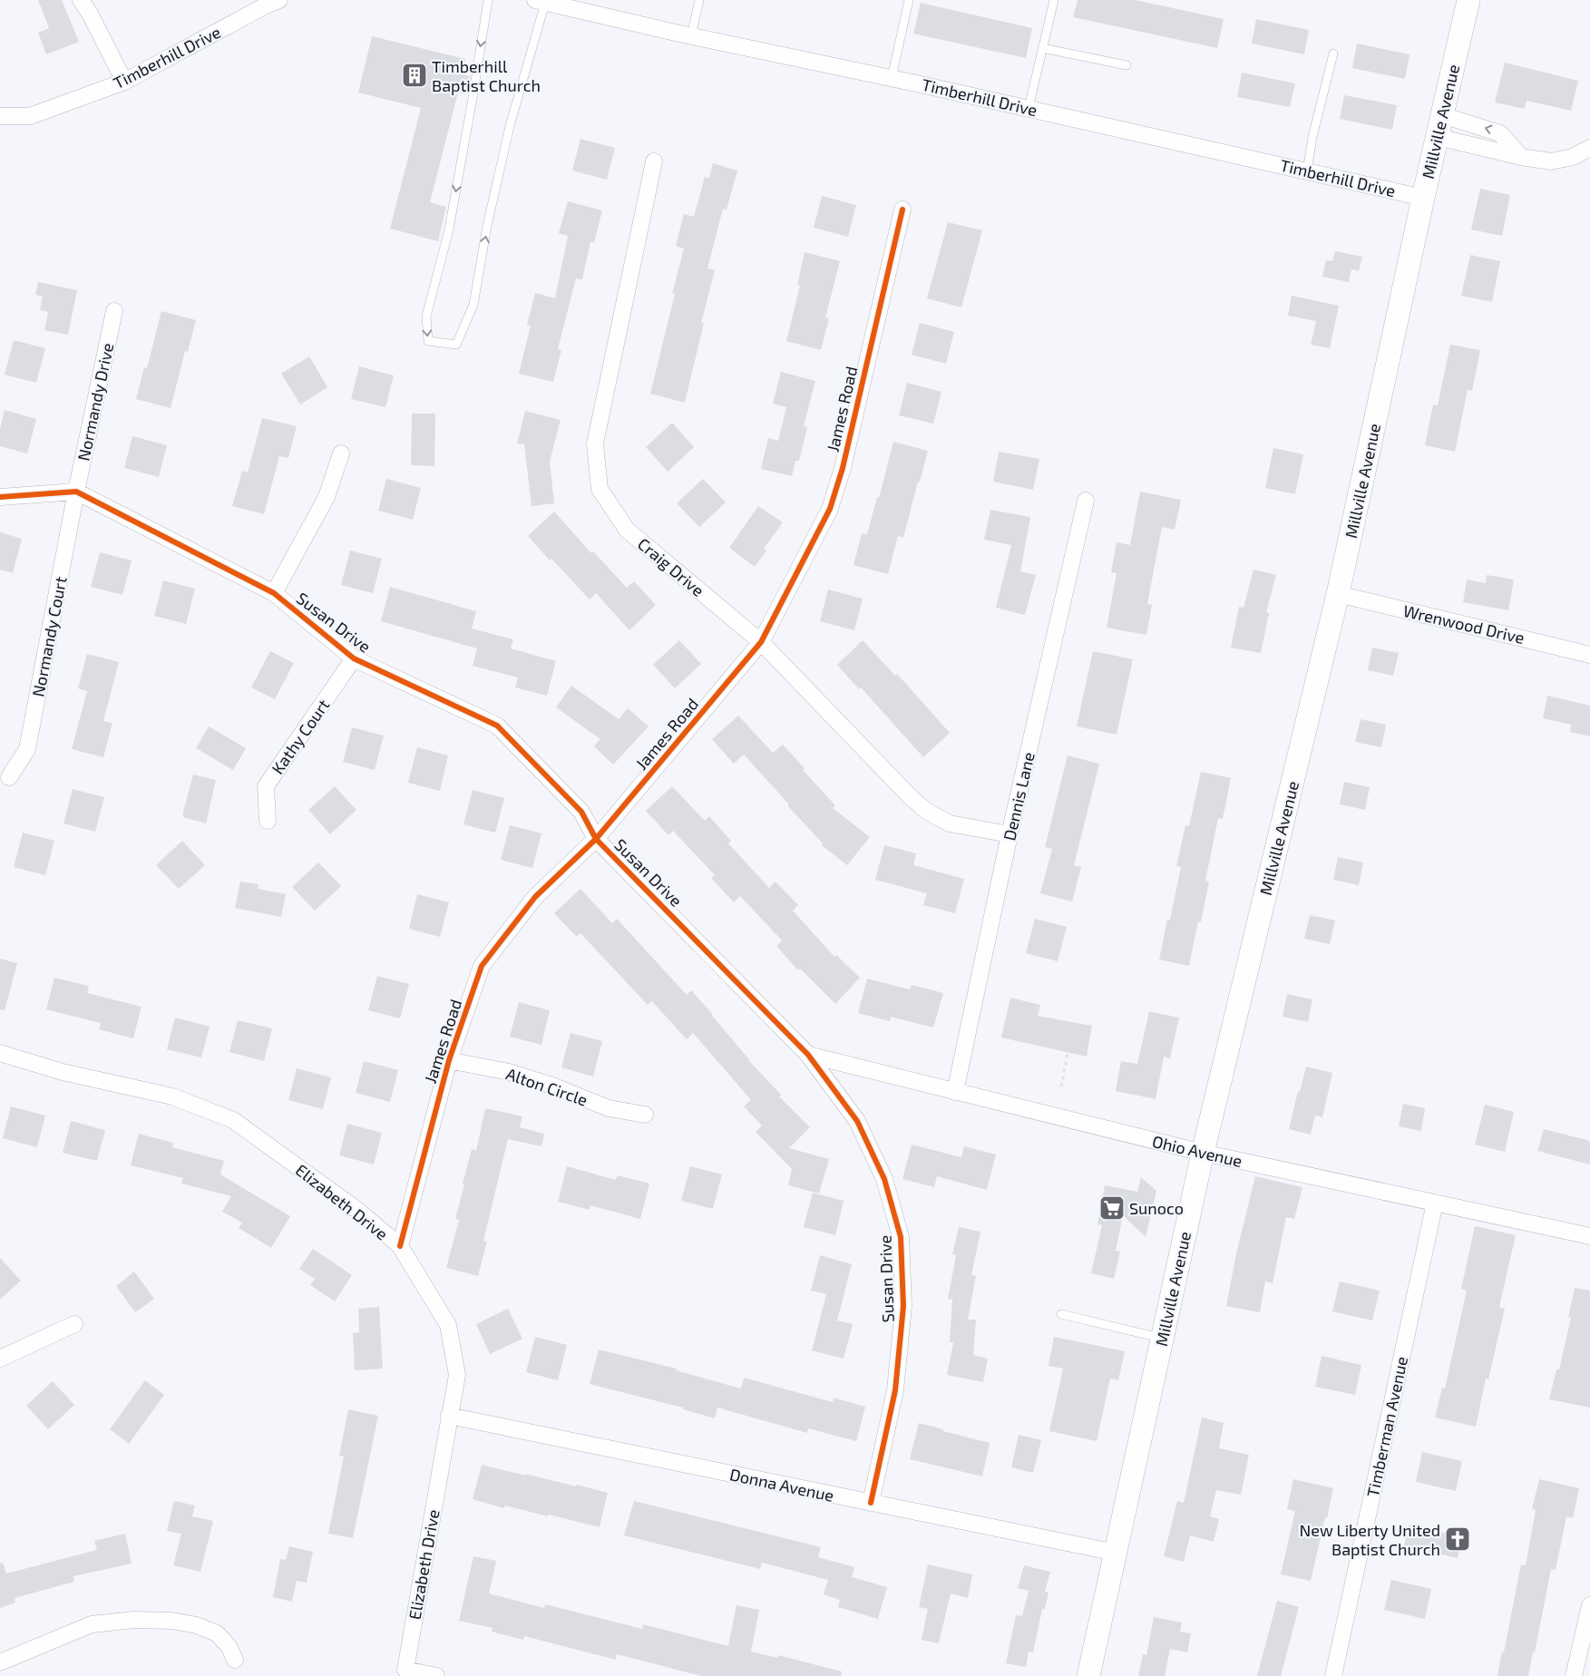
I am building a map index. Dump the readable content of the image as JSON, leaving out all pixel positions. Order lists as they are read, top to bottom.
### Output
{
  "streets": {
    "main road": ["Millville Avenue"],
    "street": [
      "Timberhill Drive",
      "Normandy Drive",
      "James Road",
      "Craig Drive",
      "Susan Drive",
      "Wrenwood Drive",
      "Normandy Court",
      "Kathy Court",
      "Dennis Lane",
      "Alton Circle",
      "Ohio Avenue",
      "Elizabeth Drive",
      "Timberman Avenue",
      "Donna Avenue"
    ]
  },
  "crossings": [
    ["Timberhill Drive", "Millville Avenue"],
    ["Millville Avenue", "Wrenwood Drive"],
    ["Millville Avenue", "Ohio Avenue"],
    ["Millville Avenue", "Donna Avenue"],
    ["Normandy Drive", "Susan Drive"],
    ["Normandy Drive", "Normandy Court"],
    ["James Road", "Craig Drive"],
    ["James Road", "Susan Drive"],
    ["James Road", "Alton Circle"],
    ["James Road", "Elizabeth Drive"],
    ["Craig Drive", "Dennis Lane"],
    ["Susan Drive", "Normandy Court"],
    ["Susan Drive", "Kathy Court"],
    ["Susan Drive", "Ohio Avenue"],
    ["Susan Drive", "Donna Avenue"],
    ["Dennis Lane", "Ohio Avenue"],
    ["Ohio Avenue", "Timberman Avenue"],
    ["Elizabeth Drive", "Donna Avenue"]
  ],
  "places": {
    "building": ["Timberhill Baptist Church"],
    "supermarket": ["Sunoco"],
    "church": ["New Liberty United Baptist Church"]
  }
}
